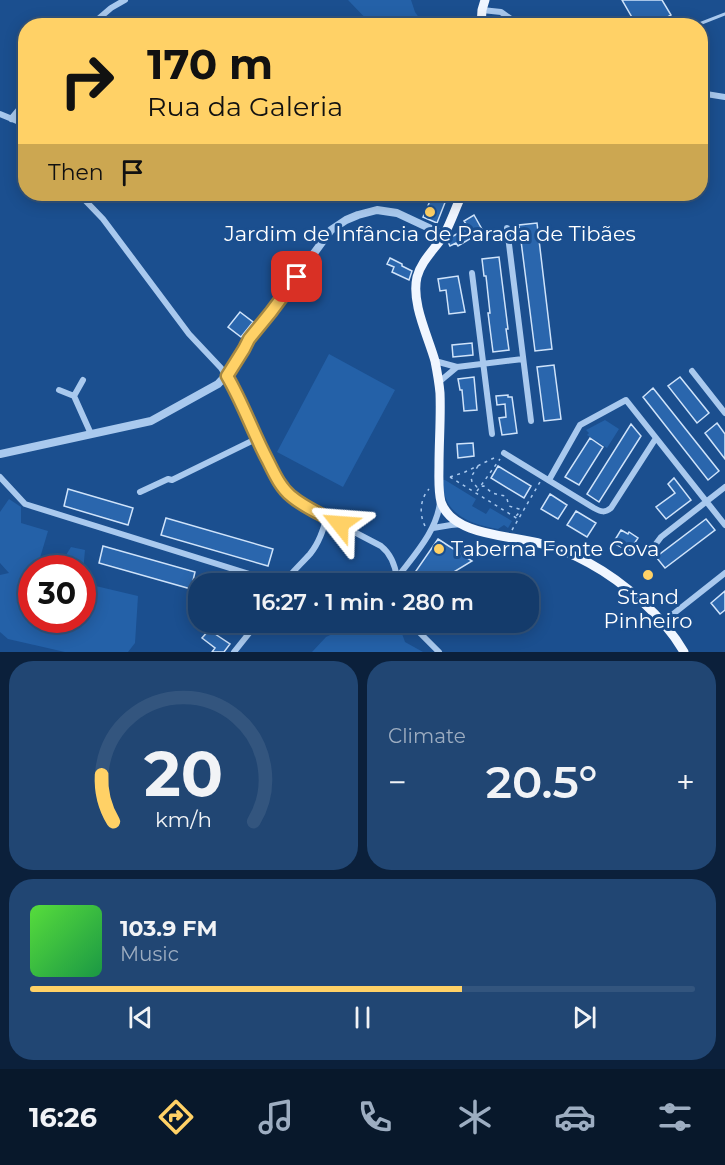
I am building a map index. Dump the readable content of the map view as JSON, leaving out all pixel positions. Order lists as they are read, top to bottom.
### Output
{
  "places": ["Jardim de Infância de Parada de Tibães", "Taberna Fonte Cova", "Stand Pinheiro"],
  "page": {
    "turn": ["170 m", "Rua da Galeria"],
    "then": "Then",
    "limit": "30",
    "trip": "16:27 · 1 min · 280 m",
    "tile": "Climate",
    "heat": ["−", "20.5°", "+"],
    "song": ["103.9 FM", "Music"],
    "tabs": "16:26",
    "gauge": ["20", "km/h"]
  }
}
